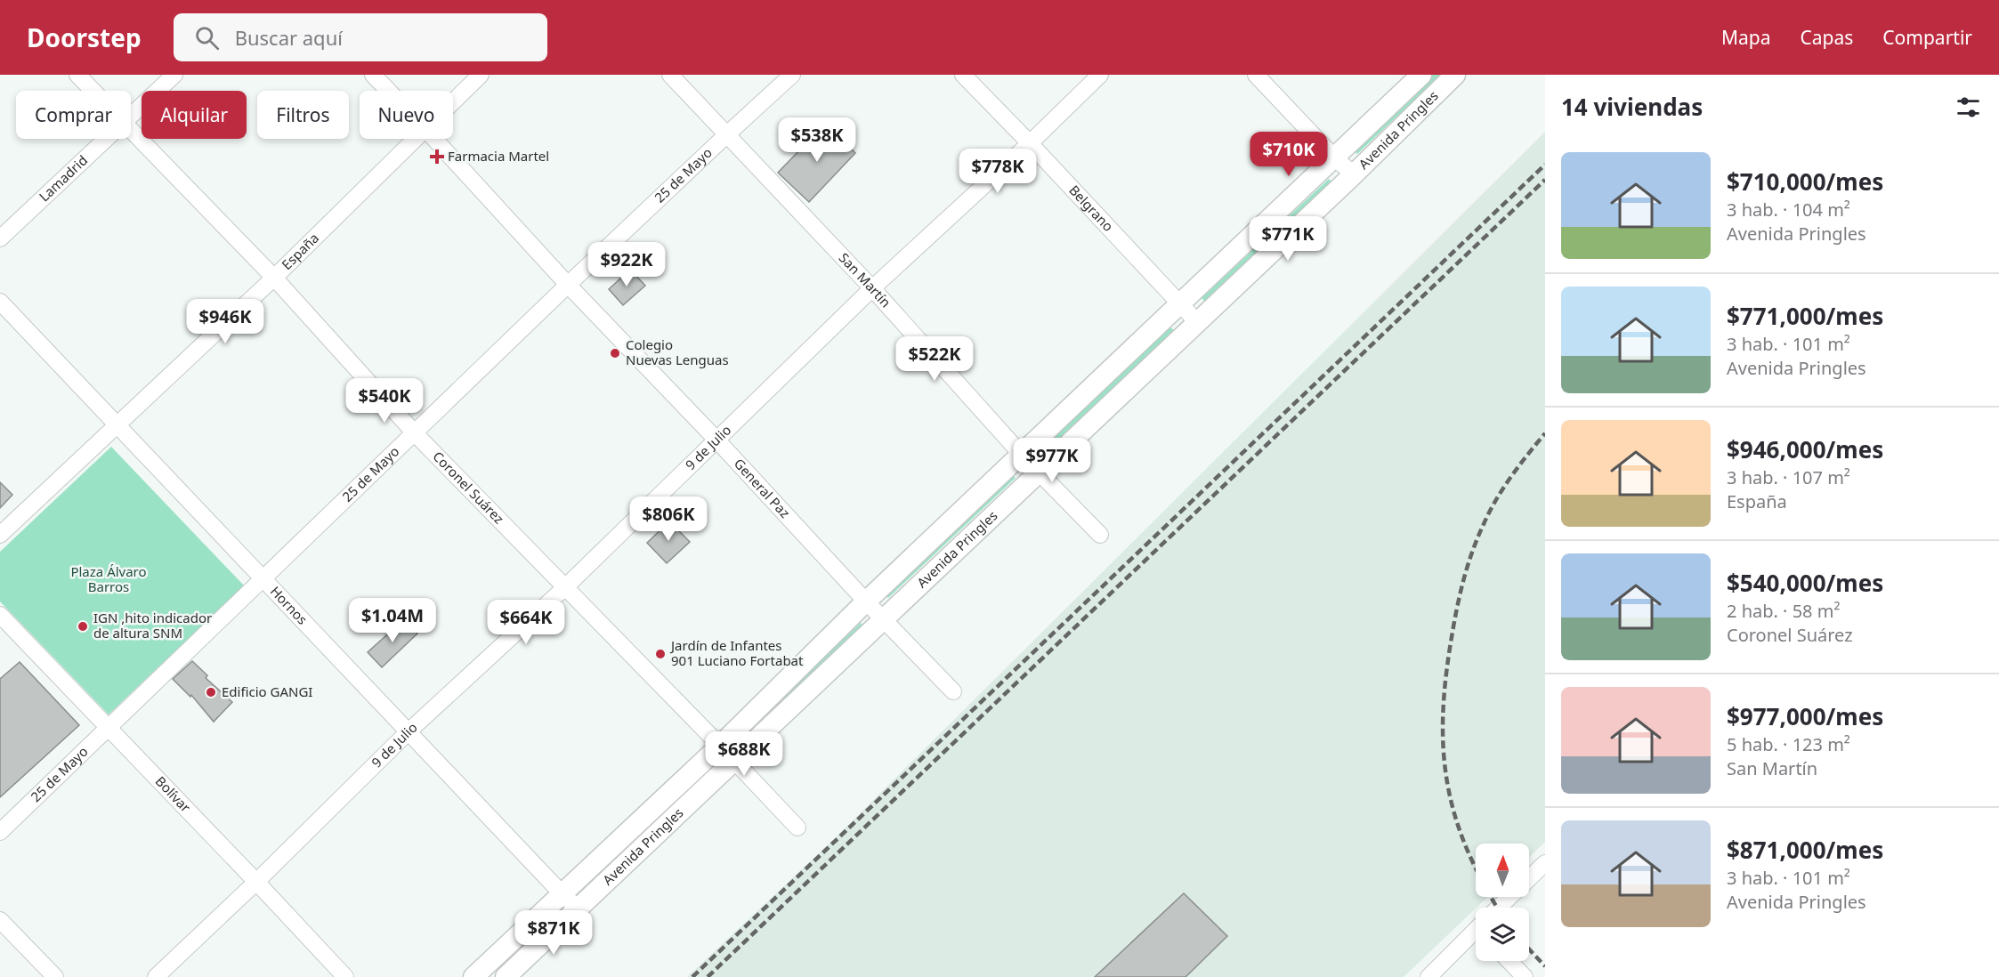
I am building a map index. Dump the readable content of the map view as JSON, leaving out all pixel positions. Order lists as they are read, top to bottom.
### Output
{
  "streets": {
    "main road": ["Avenida Pringles"],
    "street": [
      "25 de Mayo",
      "Lamadrid",
      "Belgrano",
      "España",
      "San Martín",
      "9 de Julio",
      "Coronel Suárez",
      "General Paz",
      "Hornos",
      "Bolívar"
    ]
  },
  "crossings": [
    ["Avenida Pringles", "Belgrano"],
    ["Avenida Pringles", "San Martín"],
    ["Avenida Pringles", "Coronel Suárez"],
    ["Avenida Pringles", "General Paz"],
    ["Avenida Pringles", "Hornos"],
    ["25 de Mayo", "San Martín"],
    ["25 de Mayo", "Coronel Suárez"],
    ["25 de Mayo", "General Paz"],
    ["25 de Mayo", "Hornos"],
    ["25 de Mayo", "Bolívar"],
    ["Belgrano", "9 de Julio"],
    ["España", "Coronel Suárez"],
    ["España", "Hornos"],
    ["San Martín", "9 de Julio"],
    ["9 de Julio", "Coronel Suárez"],
    ["9 de Julio", "General Paz"],
    ["9 de Julio", "Hornos"],
    ["9 de Julio", "Bolívar"]
  ],
  "parks": ["Plaza Álvaro Barros"],
  "places": {
    "health": ["Farmacia Martel"],
    "other": [
      "Colegio Nuevas Lenguas",
      "IGN ,hito indicador de altura SNM",
      "Jardín de Infantes 901 Luciano Fortabat",
      "Edificio GANGI"
    ]
  },
  "north": "top",
  "page": {
    "header": "Doorstep",
    "search": "Buscar aquí",
    "nav": ["Mapa", "Capas", "Compartir"],
    "heading": "14 viviendas",
    "chip": [
      "Comprar",
      "Alquilar",
      "Filtros",
      "Nuevo"
    ],
    "price": [
      "$538K",
      "$710K",
      "$778K",
      "$771K",
      "$922K",
      "$946K",
      "$522K",
      "$540K",
      "$977K",
      "$806K",
      "$1.04M",
      "$664K",
      "$688K",
      "$871K"
    ],
    "list": [
      {
        "name": "$710,000/mes",
        "note": "3 hab. · 104 m² · Avenida Pringles"
      },
      {
        "name": "$771,000/mes",
        "note": "3 hab. · 101 m² · Avenida Pringles"
      },
      {
        "name": "$946,000/mes",
        "note": "3 hab. · 107 m² · España"
      },
      {
        "name": "$540,000/mes",
        "note": "2 hab. · 58 m² · Coronel Suárez"
      },
      {
        "name": "$977,000/mes",
        "note": "5 hab. · 123 m² · San Martín"
      },
      {
        "name": "$871,000/mes",
        "note": "3 hab. · 101 m² · Avenida Pringles"
      }
    ]
  }
}
